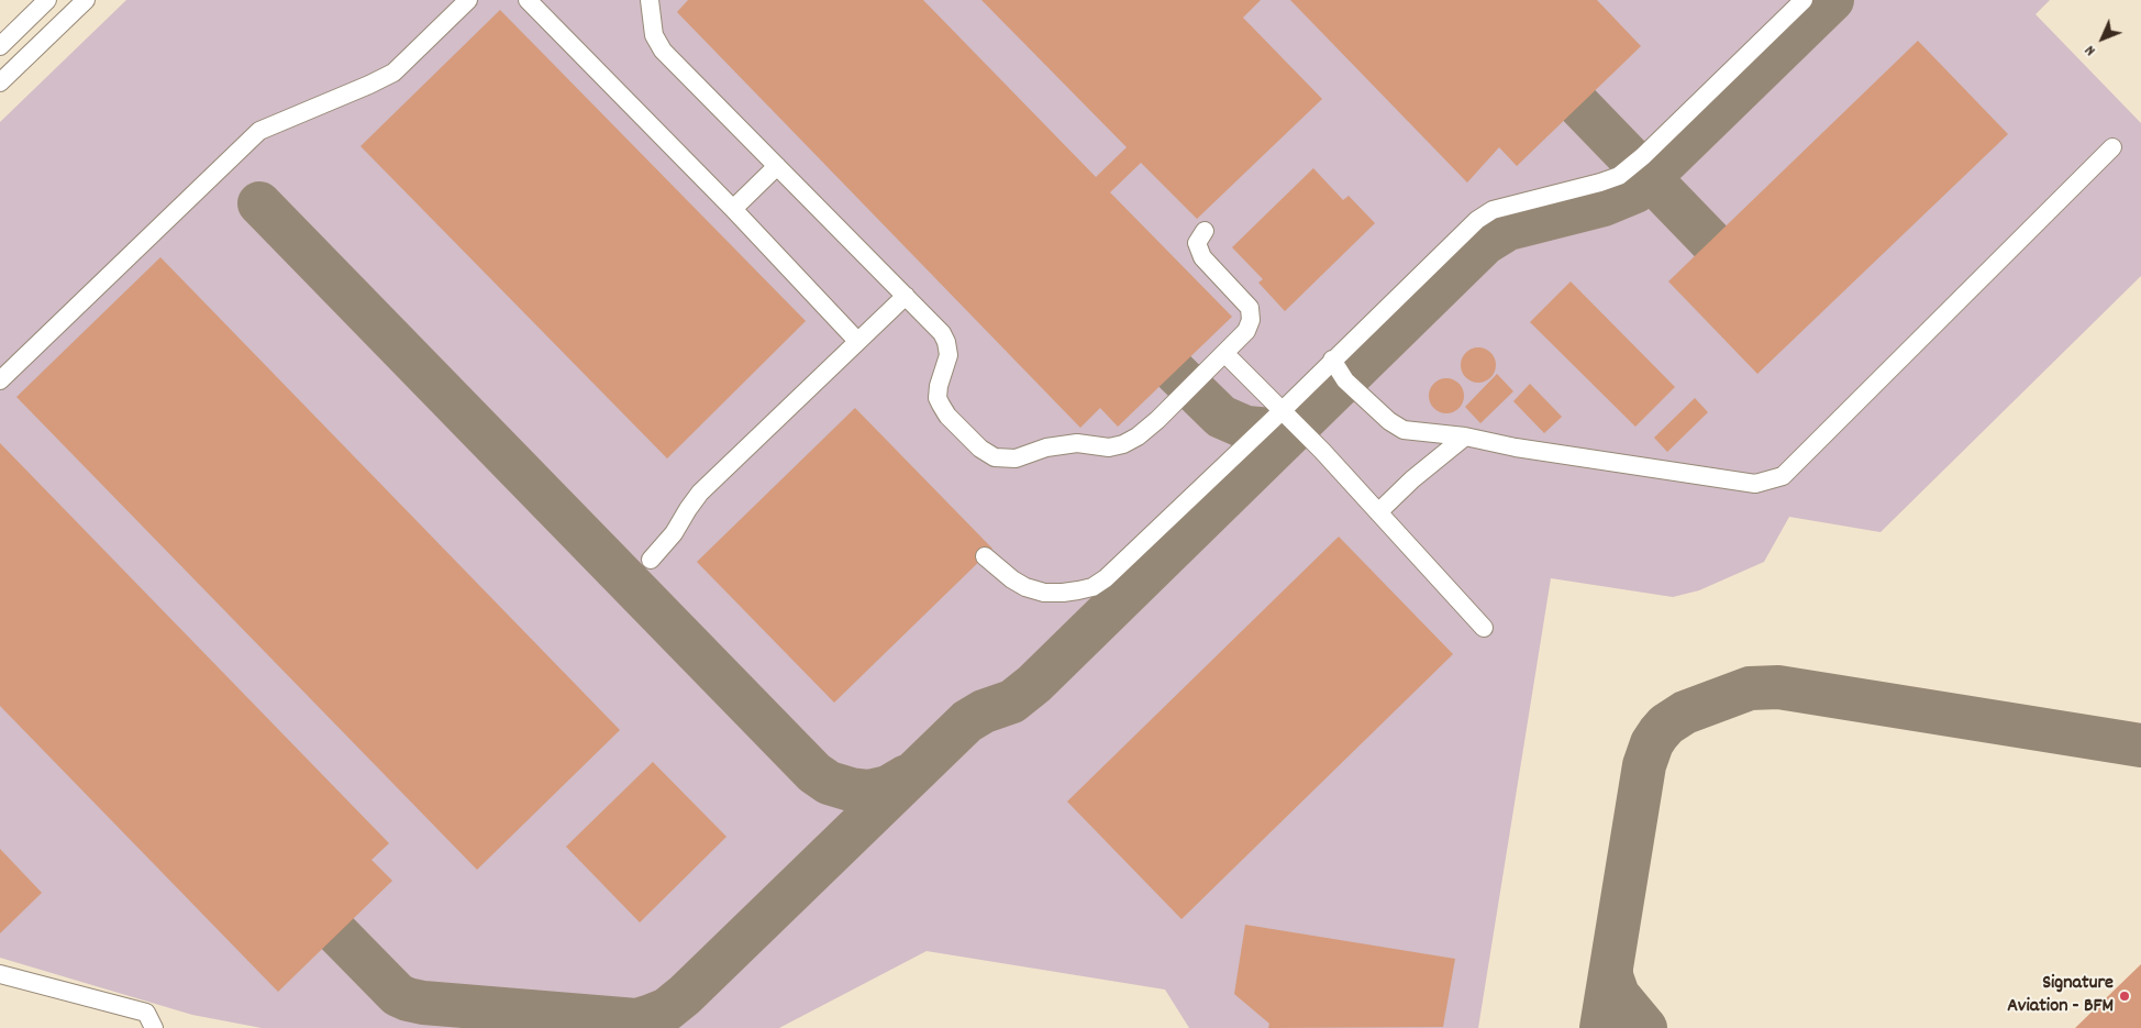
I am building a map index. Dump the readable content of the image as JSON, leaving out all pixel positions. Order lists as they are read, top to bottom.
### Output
{
  "places": ["Signature Aviation - BFM"],
  "north": "bottom left"
}
